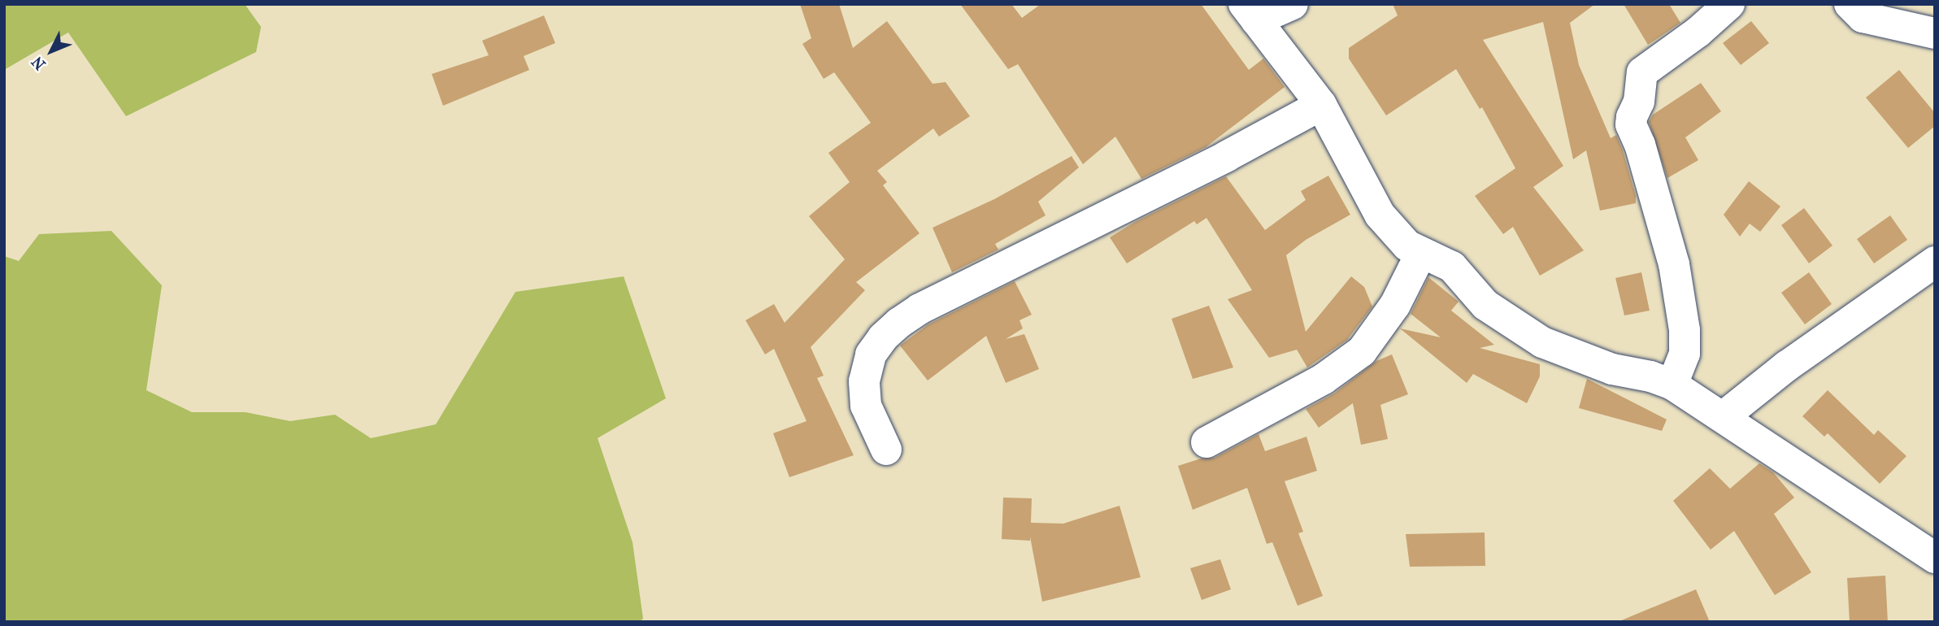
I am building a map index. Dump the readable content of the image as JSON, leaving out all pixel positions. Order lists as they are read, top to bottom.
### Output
{
  "north": "bottom left"
}
